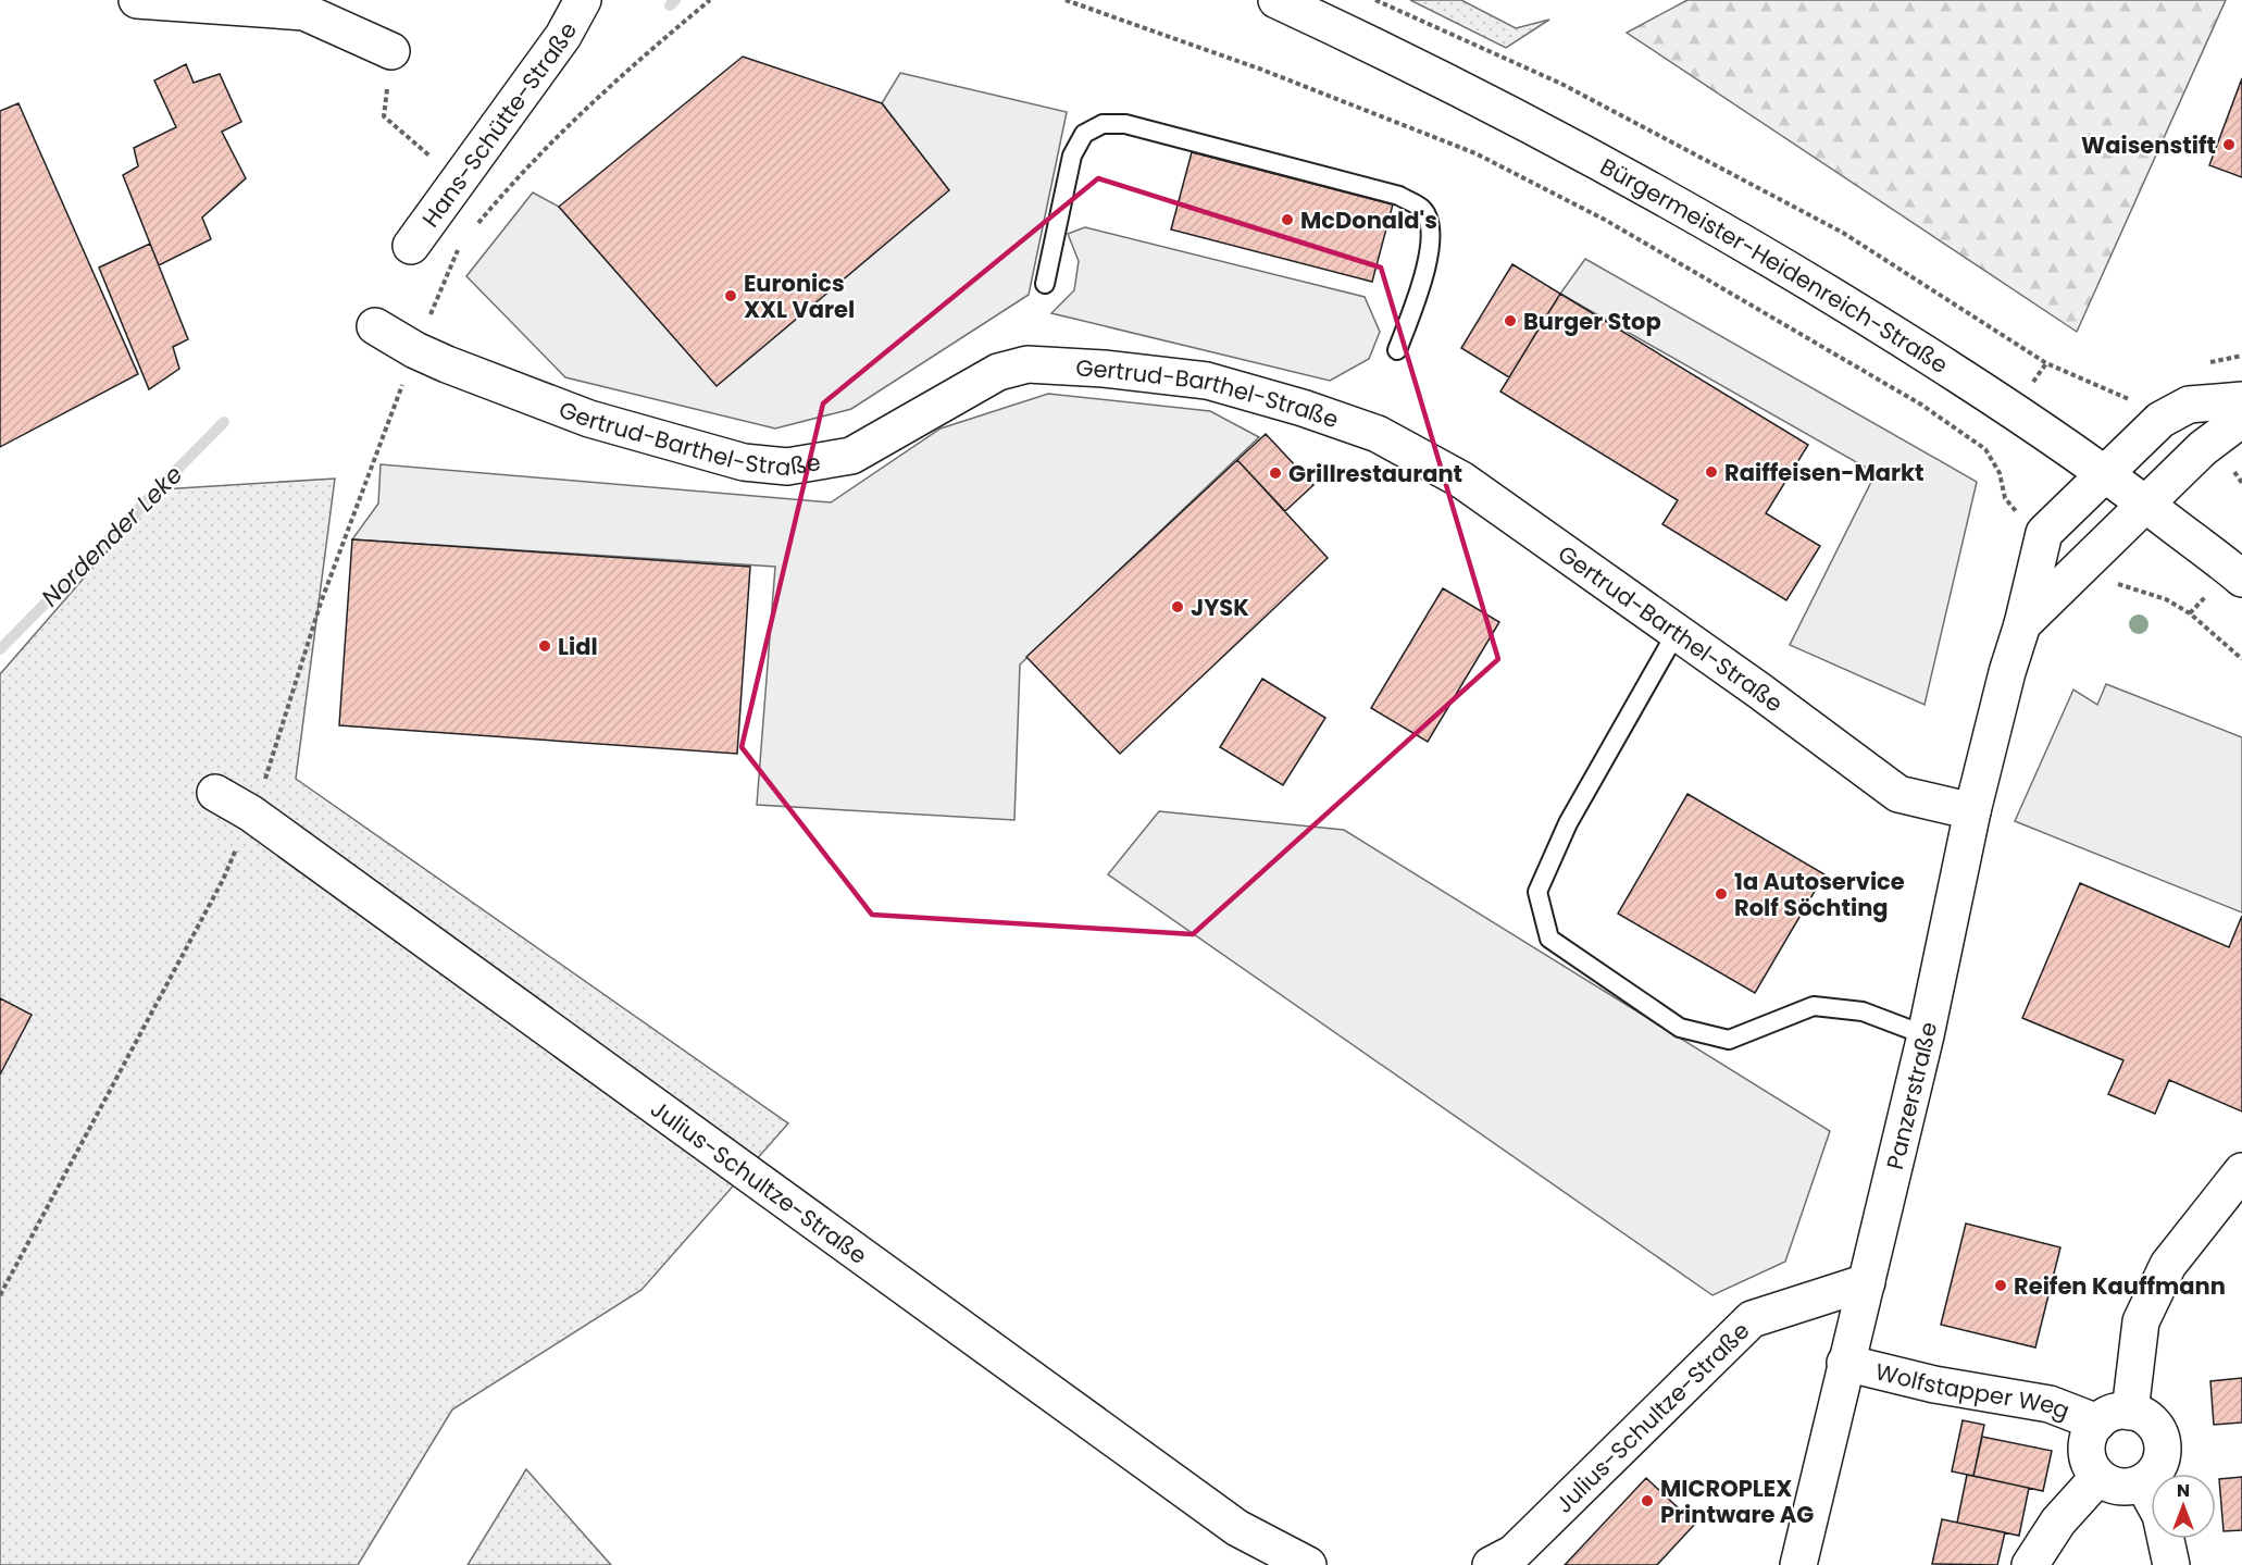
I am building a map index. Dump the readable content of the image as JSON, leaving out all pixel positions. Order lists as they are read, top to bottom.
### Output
{
  "streets": {
    "street": [
      "Hans-Schütte-Straße",
      "Bürgermeister-Heidenreich-Straße",
      "Gertrud-Barthel-Straße",
      "Panzerstraße",
      "Julius-Schultze-Straße",
      "Wolfstapper Weg"
    ]
  },
  "crossings": [
    ["Bürgermeister-Heidenreich-Straße", "Panzerstraße"],
    ["Gertrud-Barthel-Straße", "Panzerstraße"],
    ["Panzerstraße", "Julius-Schultze-Straße"],
    ["Panzerstraße", "Wolfstapper Weg"]
  ],
  "water": ["Nordender Leke"],
  "places": [
    "Waisenstift",
    "McDonald's",
    "Euronics XXL Varel",
    "Burger Stop",
    "Raiffeisen-Markt",
    "Grillrestaurant",
    "JYSK",
    "Lidl",
    "1a Autoservice Rolf Söchting",
    "Reifen Kauffmann",
    "MICROPLEX Printware AG"
  ],
  "north": "top"
}
